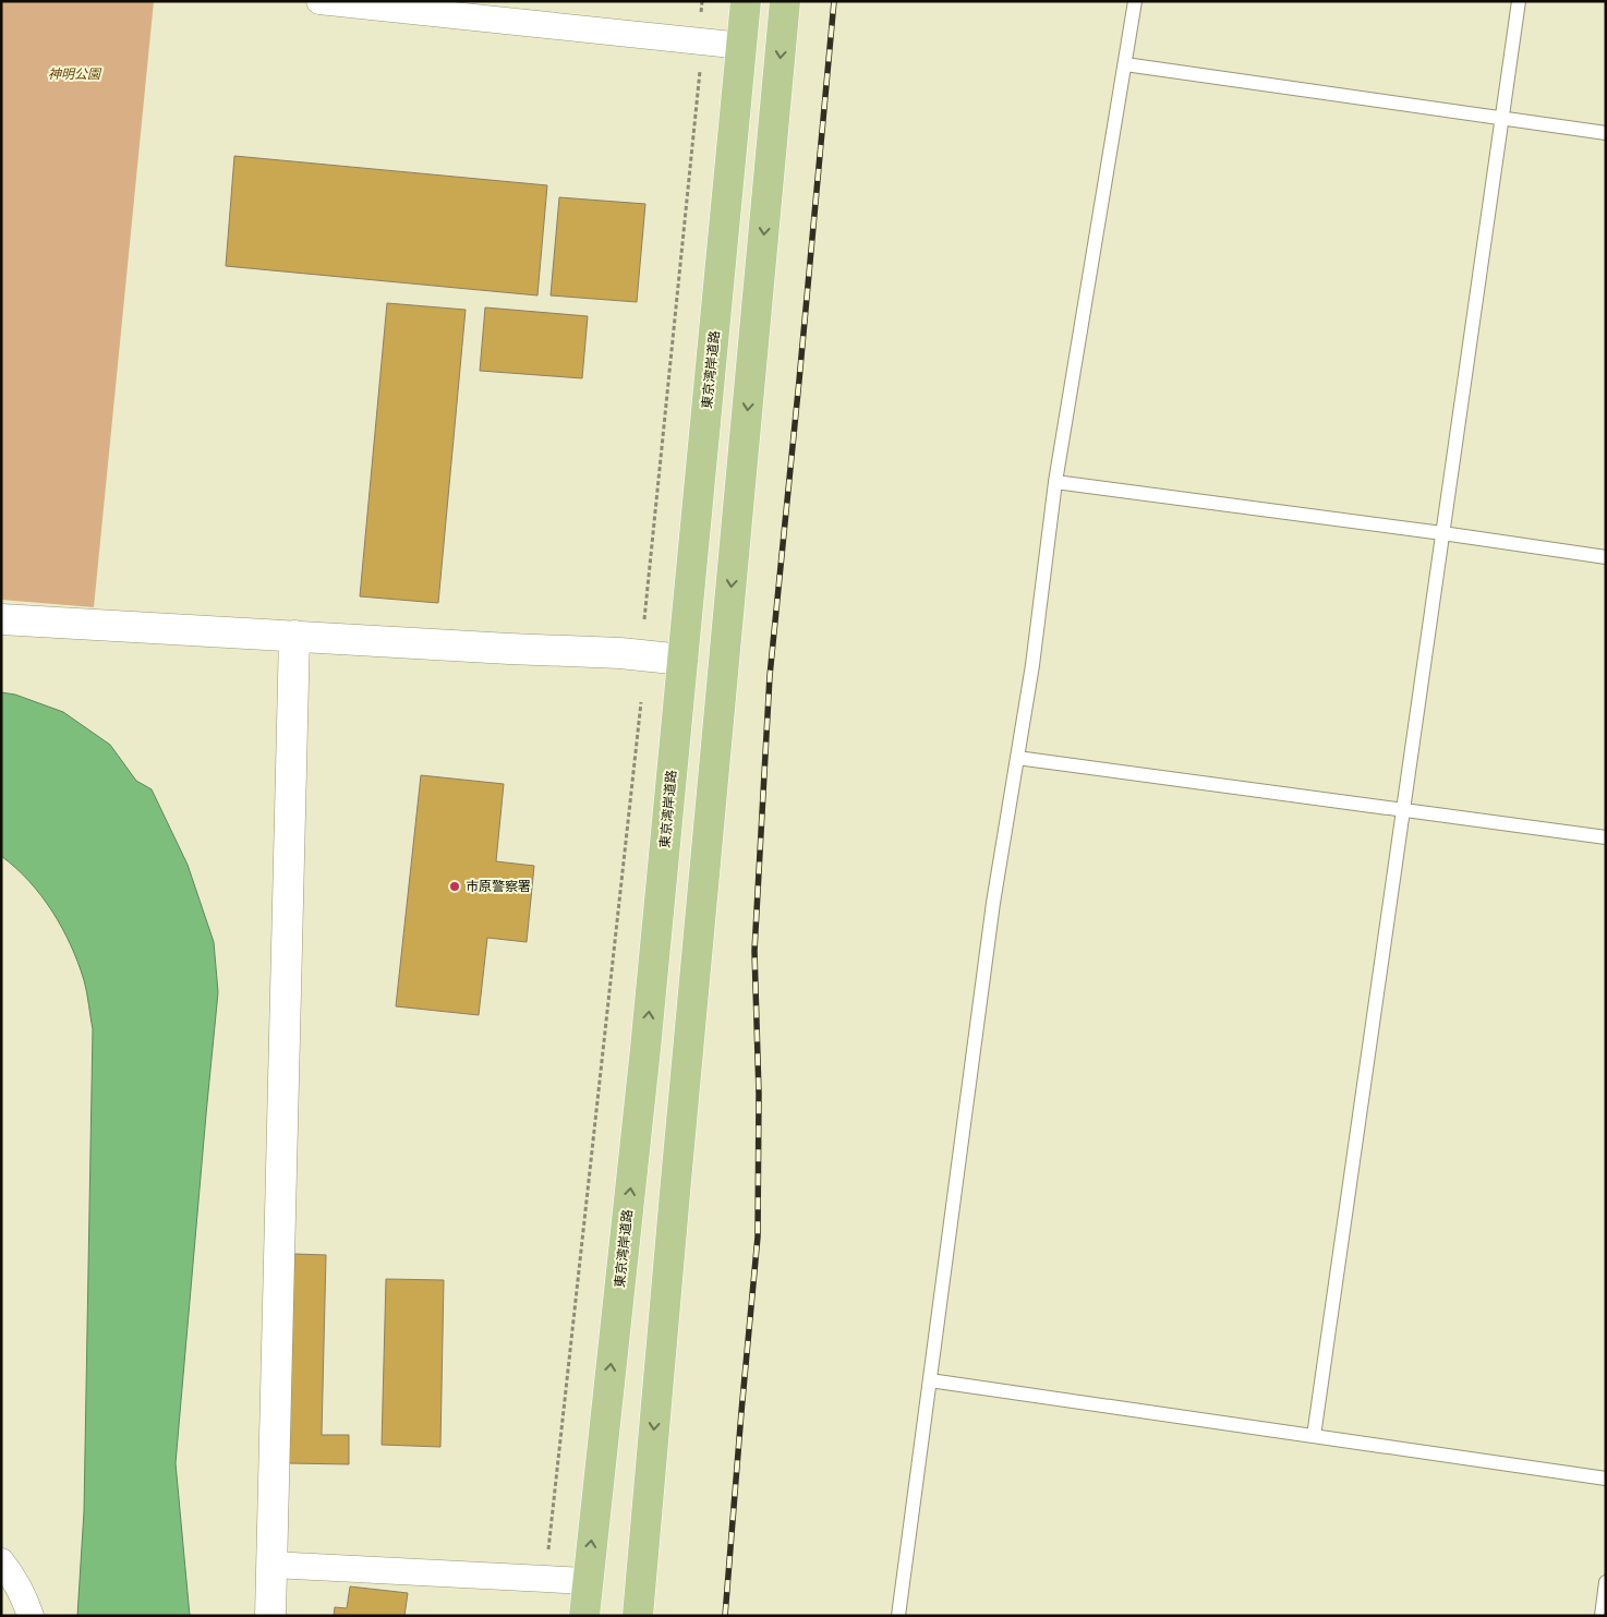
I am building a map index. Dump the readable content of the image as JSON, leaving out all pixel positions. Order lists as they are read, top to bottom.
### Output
{
  "streets": {
    "highway": ["東京湾岸道路"]
  },
  "parks": ["神明公園"],
  "places": ["市原警察署"]
}
